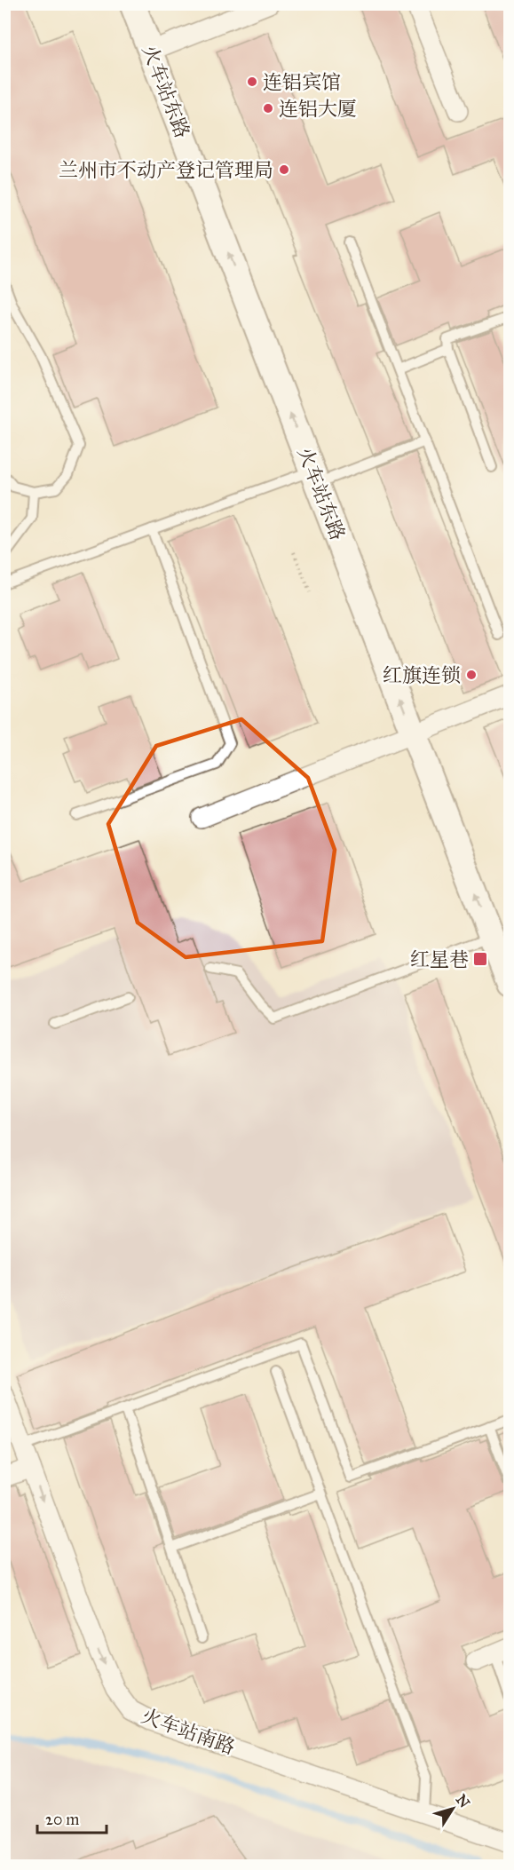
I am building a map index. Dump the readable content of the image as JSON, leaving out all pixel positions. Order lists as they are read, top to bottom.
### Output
{
  "streets": {
    "main road": ["火车站东路"],
    "street": ["火车站南路"]
  },
  "one_way": ["火车站东路", "火车站南路"],
  "places": {
    "other": [
      "连铝宾馆",
      "连铝大厦",
      "兰州市不动产登记管理局",
      "红旗连锁"
    ],
    "transit": ["红星巷"]
  },
  "scale_bar": "20 m",
  "north": "top right"
}
